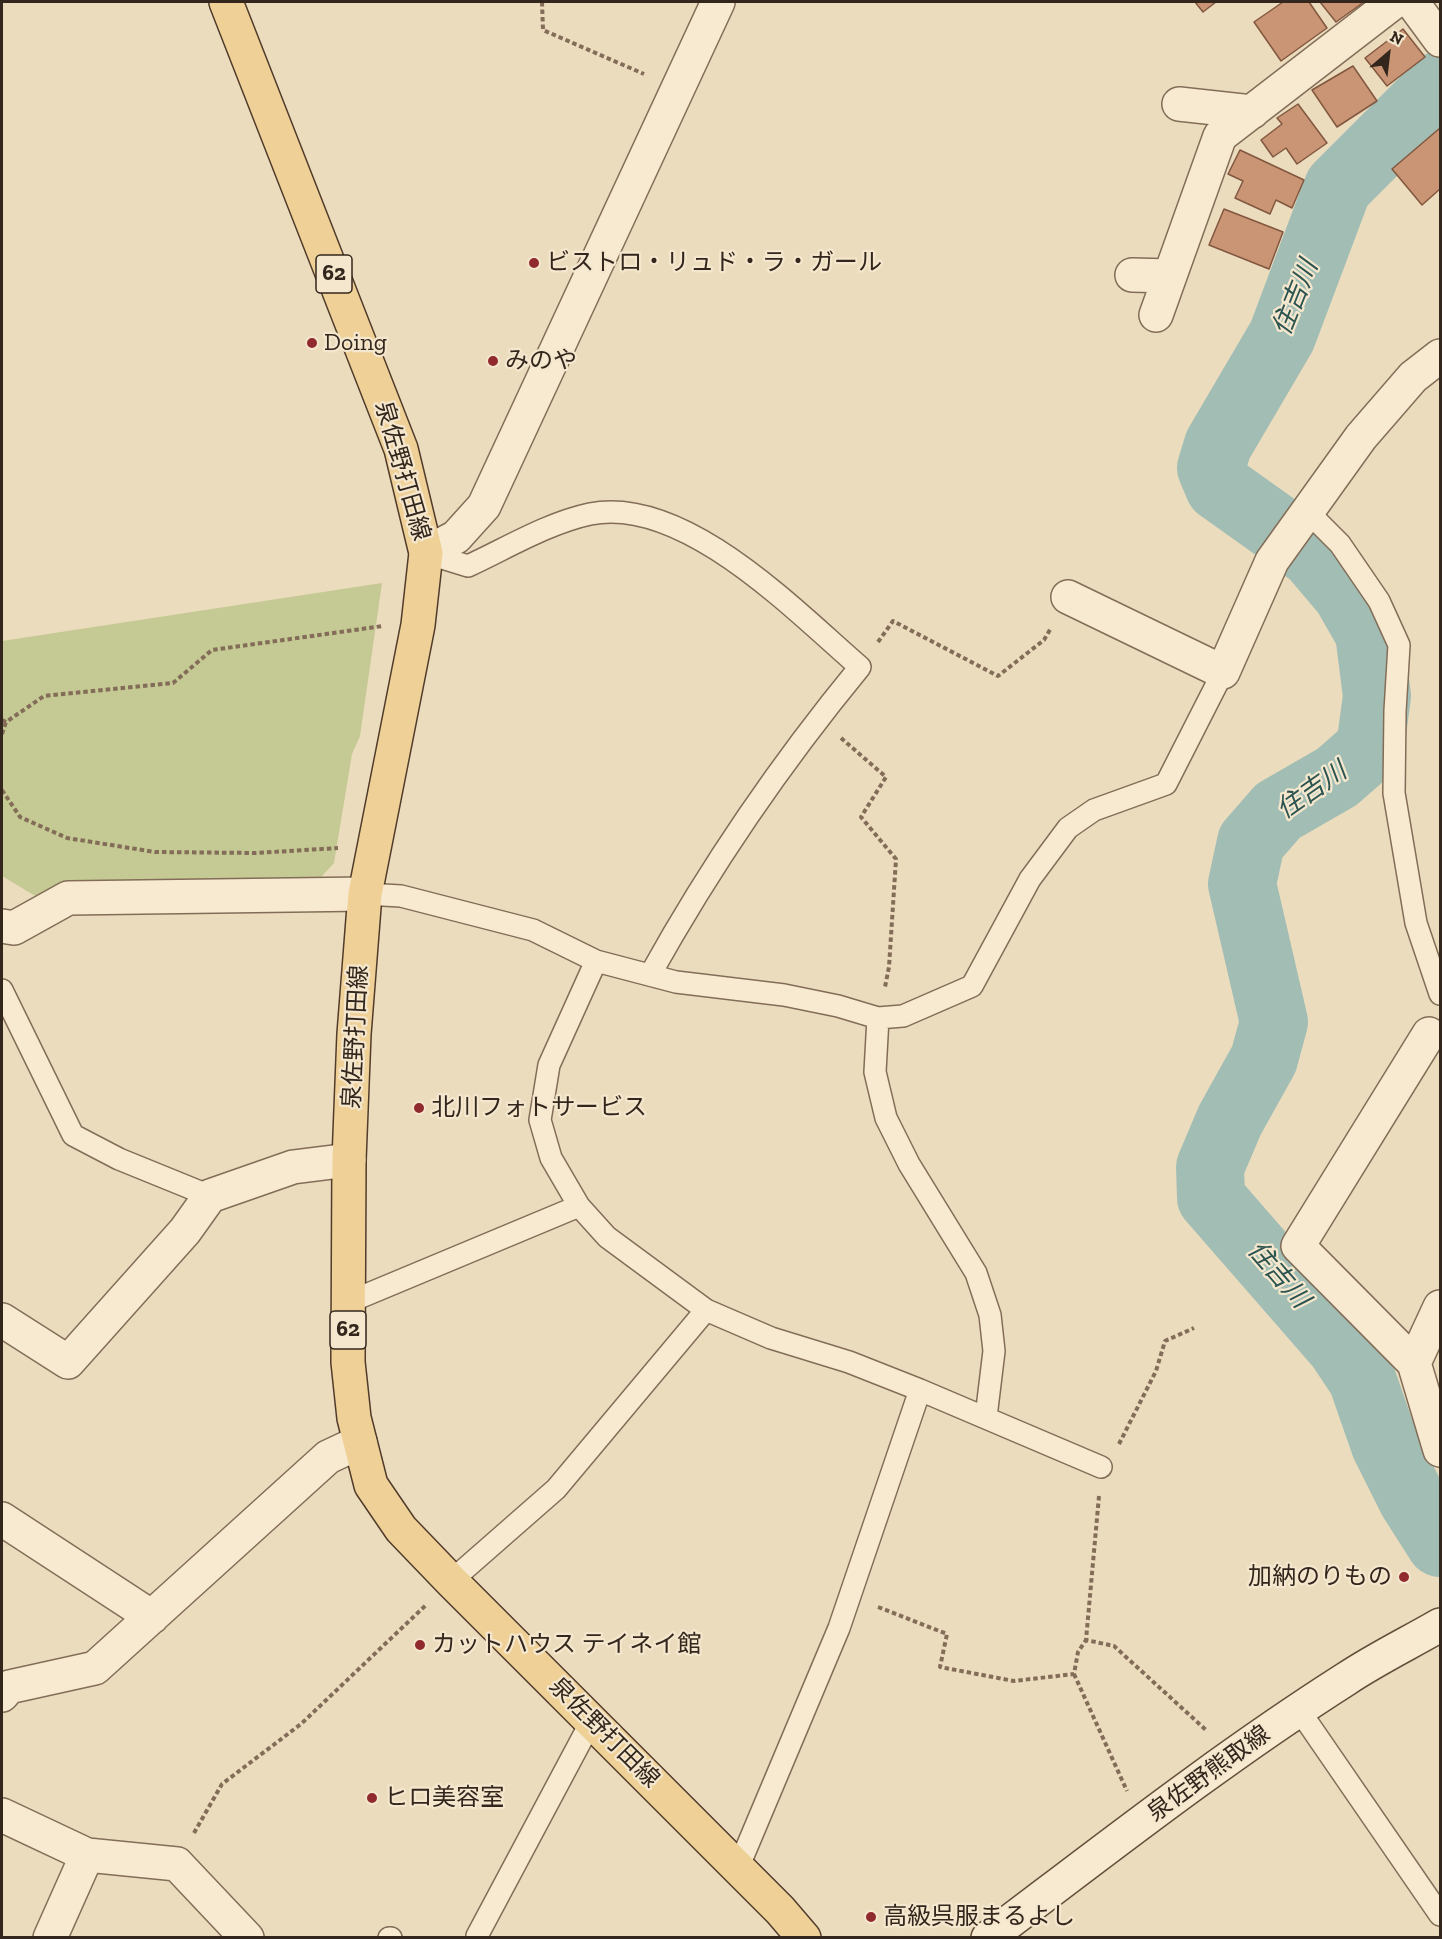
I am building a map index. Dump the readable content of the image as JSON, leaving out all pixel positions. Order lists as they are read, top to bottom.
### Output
{
  "streets": {
    "main road": ["62", "泉佐野打田線"],
    "street": ["泉佐野熊取線"]
  },
  "water": ["住吉川"],
  "places": [
    "ビストロ・リュド・ラ・ガール",
    "Doing",
    "みのや",
    "北川フォトサービス",
    "加納のりもの",
    "カットハウス テイネイ館",
    "ヒロ美容室",
    "高級呉服まるよし"
  ],
  "north": "top right"
}
